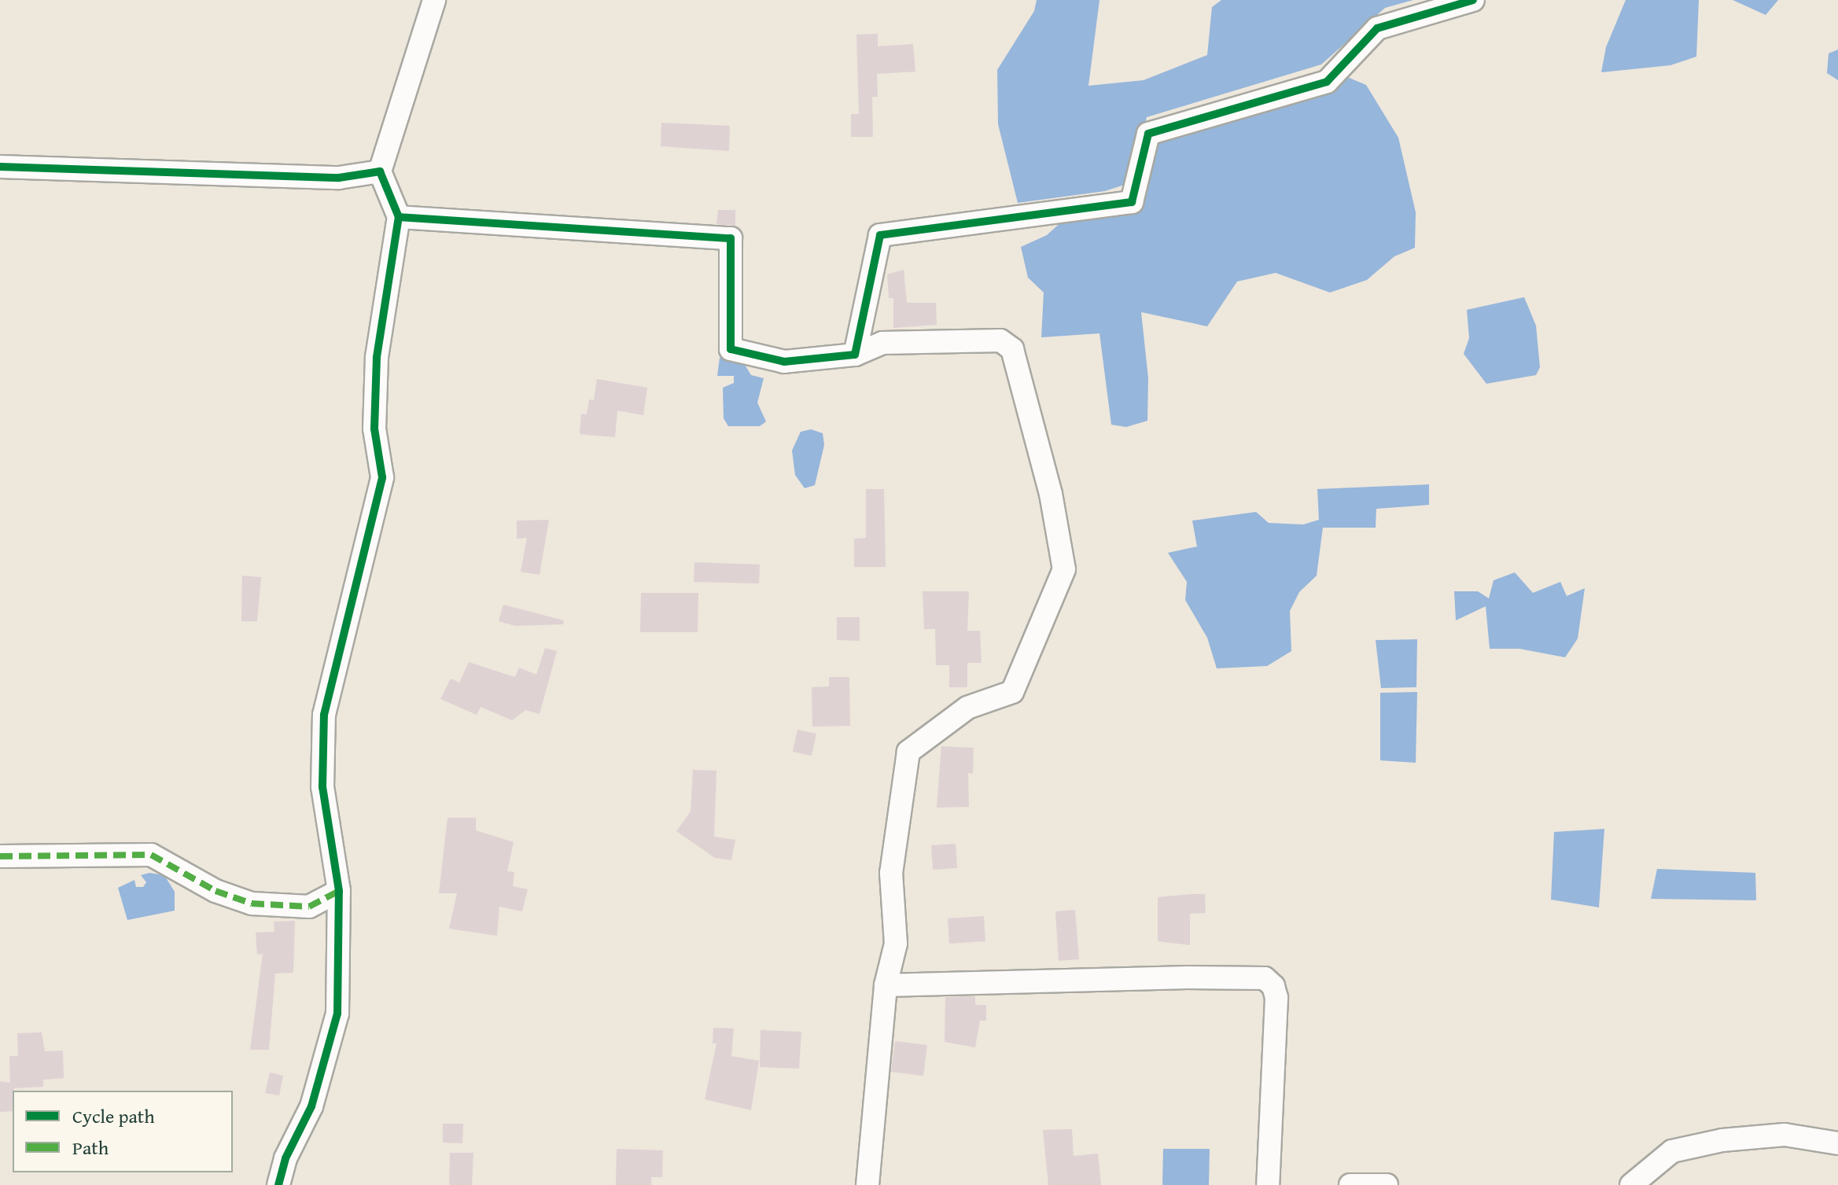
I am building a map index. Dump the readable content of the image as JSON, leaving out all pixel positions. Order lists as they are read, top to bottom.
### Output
{
  "legend": ["Cycle path", "Path"]
}
